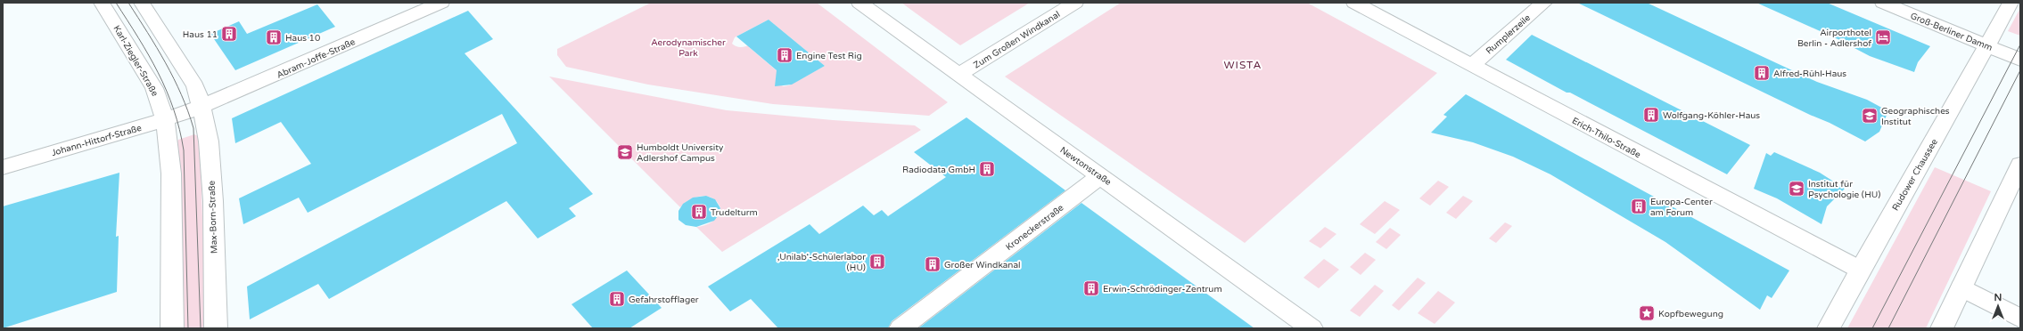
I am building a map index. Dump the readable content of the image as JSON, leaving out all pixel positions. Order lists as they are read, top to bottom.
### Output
{
  "streets": {
    "street": [
      "Groß-Berliner Damm",
      "Rumplerzeile",
      "Zum Großen Windkanal",
      "Abram-Joffe-Straße",
      "Karl-Ziegler-Straße",
      "Erich-Thilo-Straße",
      "Johann-Hittorf-Straße",
      "Newtonstraße",
      "Rudower Chaussee",
      "Max-Born-Straße",
      "Kroneckerstraße"
    ]
  },
  "crossings": [
    ["Groß-Berliner Damm", "Rudower Chaussee"],
    ["Rumplerzeile", "Erich-Thilo-Straße"],
    ["Zum Großen Windkanal", "Newtonstraße"],
    ["Abram-Joffe-Straße", "Johann-Hittorf-Straße"],
    ["Abram-Joffe-Straße", "Max-Born-Straße"],
    ["Karl-Ziegler-Straße", "Johann-Hittorf-Straße"],
    ["Erich-Thilo-Straße", "Rudower Chaussee"],
    ["Johann-Hittorf-Straße", "Max-Born-Straße"],
    ["Newtonstraße", "Kroneckerstraße"]
  ],
  "districts": ["WISTA"],
  "parks": ["Aerodynamischer Park"],
  "places": {
    "building": [
      "Haus 11",
      "Haus 10",
      "Engine Test Rig",
      "Alfred-Rühl-Haus",
      "Wolfgang-Köhler-Haus",
      "Radiodata GmbH",
      "Europa-Center am Forum",
      "Trudelturm",
      "‚Unilab‘-Schülerlabor (HU)",
      "Großer Windkanal",
      "Erwin-Schrödinger-Zentrum",
      "Gefahrstofflager"
    ],
    "hotel": ["Airporthotel Berlin - Adlershof"],
    "school or university": ["Geographisches Institut", "Humboldt University Adlershof Campus", "Institut für Psychologie (HU)"],
    "place": ["Kopfbewegung"]
  },
  "north": "top"
}
